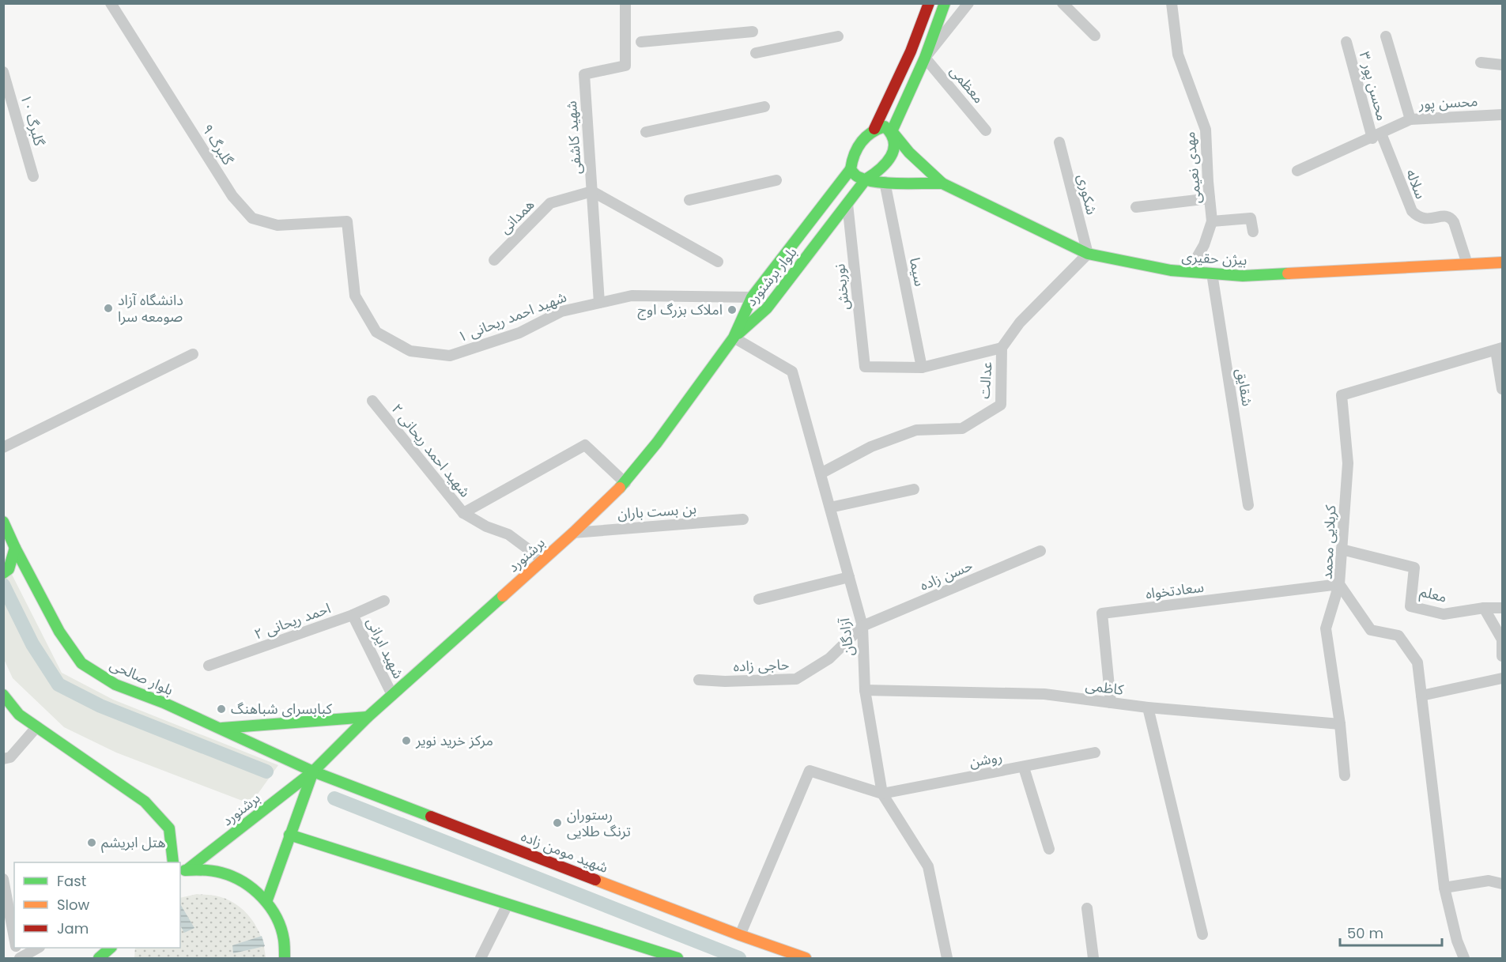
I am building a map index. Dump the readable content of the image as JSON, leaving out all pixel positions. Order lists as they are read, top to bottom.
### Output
{
  "streets": {
    "main road": [
      "بیژن حقیری",
      "بلوار برشنورد",
      "برشنورد",
      "بلوار صالحی",
      "شهید مومن زاده"
    ],
    "street": [
      "معظمی",
      "محسن پور ۳",
      "محسن پور",
      "گلبرگ ۱۰",
      "شهید کاشفی",
      "گلبرگ ۹",
      "مهدی نعیمی",
      "سلاله",
      "شکوری",
      "همدانی",
      "سیما",
      "نوربخش",
      "شهید احمد ریحانی ۱",
      "عدالت",
      "شقایق",
      "شهید احمد ریحانی ۲",
      "بن بست باران",
      "کربلایی محمد",
      "حسن زاده",
      "سعادتخواه",
      "معلم",
      "احمد ریحانی ۲",
      "آزادگان",
      "شهید ایرانی",
      "حاجی زاده",
      "کاظمی",
      "روشن"
    ]
  },
  "crossings": [
    ["محسن پور ۳", "محسن پور"],
    ["محسن پور ۳", "سلاله"],
    ["محسن پور", "سلاله"],
    ["شهید کاشفی", "همدانی"],
    ["شهید کاشفی", "شهید احمد ریحانی ۱"],
    ["گلبرگ ۹", "شهید احمد ریحانی ۱"],
    ["مهدی نعیمی", "بیژن حقیری"],
    ["سلاله", "بیژن حقیری"],
    ["شکوری", "بیژن حقیری"],
    ["شکوری", "عدالت"],
    ["بیژن حقیری", "عدالت"],
    ["بیژن حقیری", "شقایق"],
    ["سیما", "نوربخش"],
    ["بلوار برشنورد", "نوربخش"],
    ["بلوار برشنورد", "شهید احمد ریحانی ۱"],
    ["بلوار برشنورد", "برشنورد"],
    ["بلوار برشنورد", "آزادگان"],
    ["عدالت", "آزادگان"],
    ["شهید احمد ریحانی ۲", "برشنورد"],
    ["بن بست باران", "برشنورد"],
    ["کربلایی محمد", "سعادتخواه"],
    ["کربلایی محمد", "معلم"],
    ["برشنورد", "آزادگان"],
    ["برشنورد", "شهید ایرانی"],
    ["برشنورد", "بلوار صالحی"],
    ["برشنورد", "شهید مومن زاده"],
    ["حسن زاده", "آزادگان"],
    ["حسن زاده", "حاجی زاده"],
    ["سعادتخواه", "کاظمی"],
    ["احمد ریحانی ۲", "شهید ایرانی"],
    ["آزادگان", "حاجی زاده"],
    ["آزادگان", "کاظمی"],
    ["آزادگان", "روشن"],
    ["بلوار صالحی", "شهید مومن زاده"]
  ],
  "places": [
    "دانشگاه آزاد صومعه سرا",
    "املاک بزرگ اوج",
    "کبابسرای شباهنگ",
    "مرکز خرید نویر",
    "رستوران ترنگ طلایی",
    "هتل ابریشم"
  ],
  "legend": ["Fast", "Slow", "Jam"],
  "scale_bar": "50 m"
}
